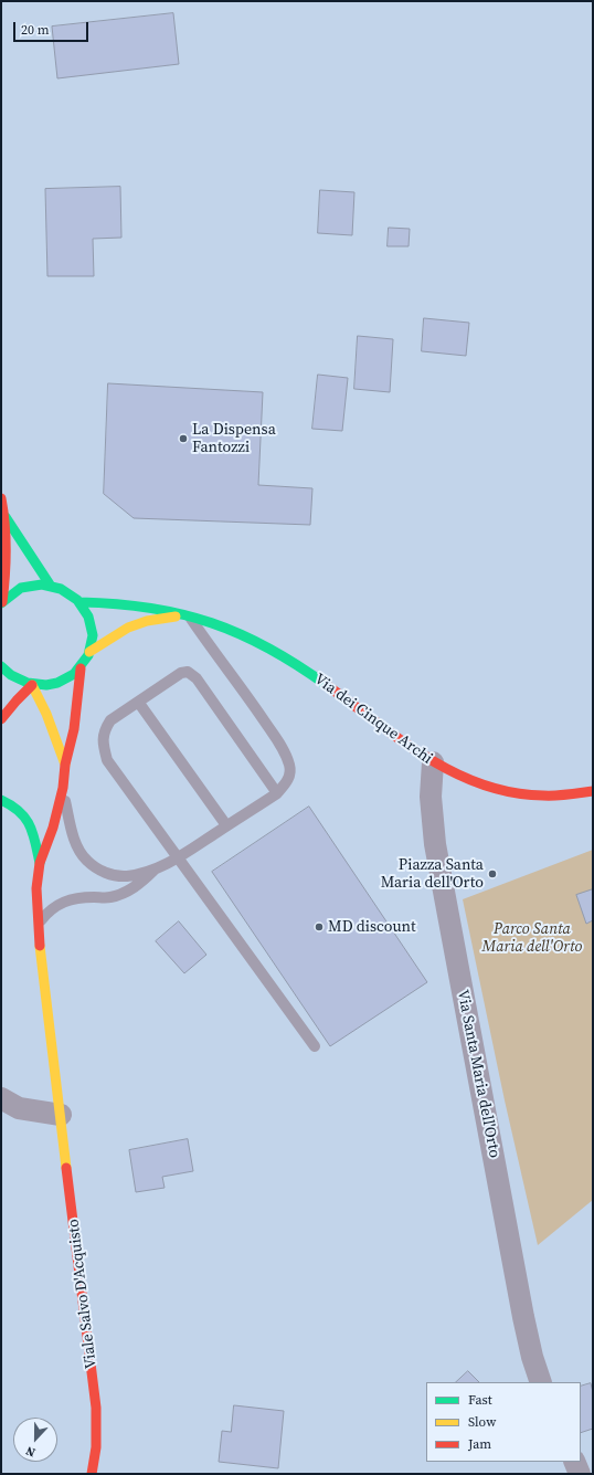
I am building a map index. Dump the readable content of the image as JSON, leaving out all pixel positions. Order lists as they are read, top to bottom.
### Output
{
  "streets": {
    "main road": ["Via dei Cinque Archi", "Viale Salvo D'Acquisto"],
    "street": ["Via Santa Maria dell'Orto"]
  },
  "crossings": [
    ["Via dei Cinque Archi", "Via Santa Maria dell'Orto"]
  ],
  "parks": ["Parco Santa Maria dell'Orto"],
  "places": ["La Dispensa Fantozzi", "Piazza Santa Maria dell'Orto", "MD discount"],
  "legend": ["Fast", "Slow", "Jam"],
  "scale_bar": "20 m",
  "north": "bottom"
}
